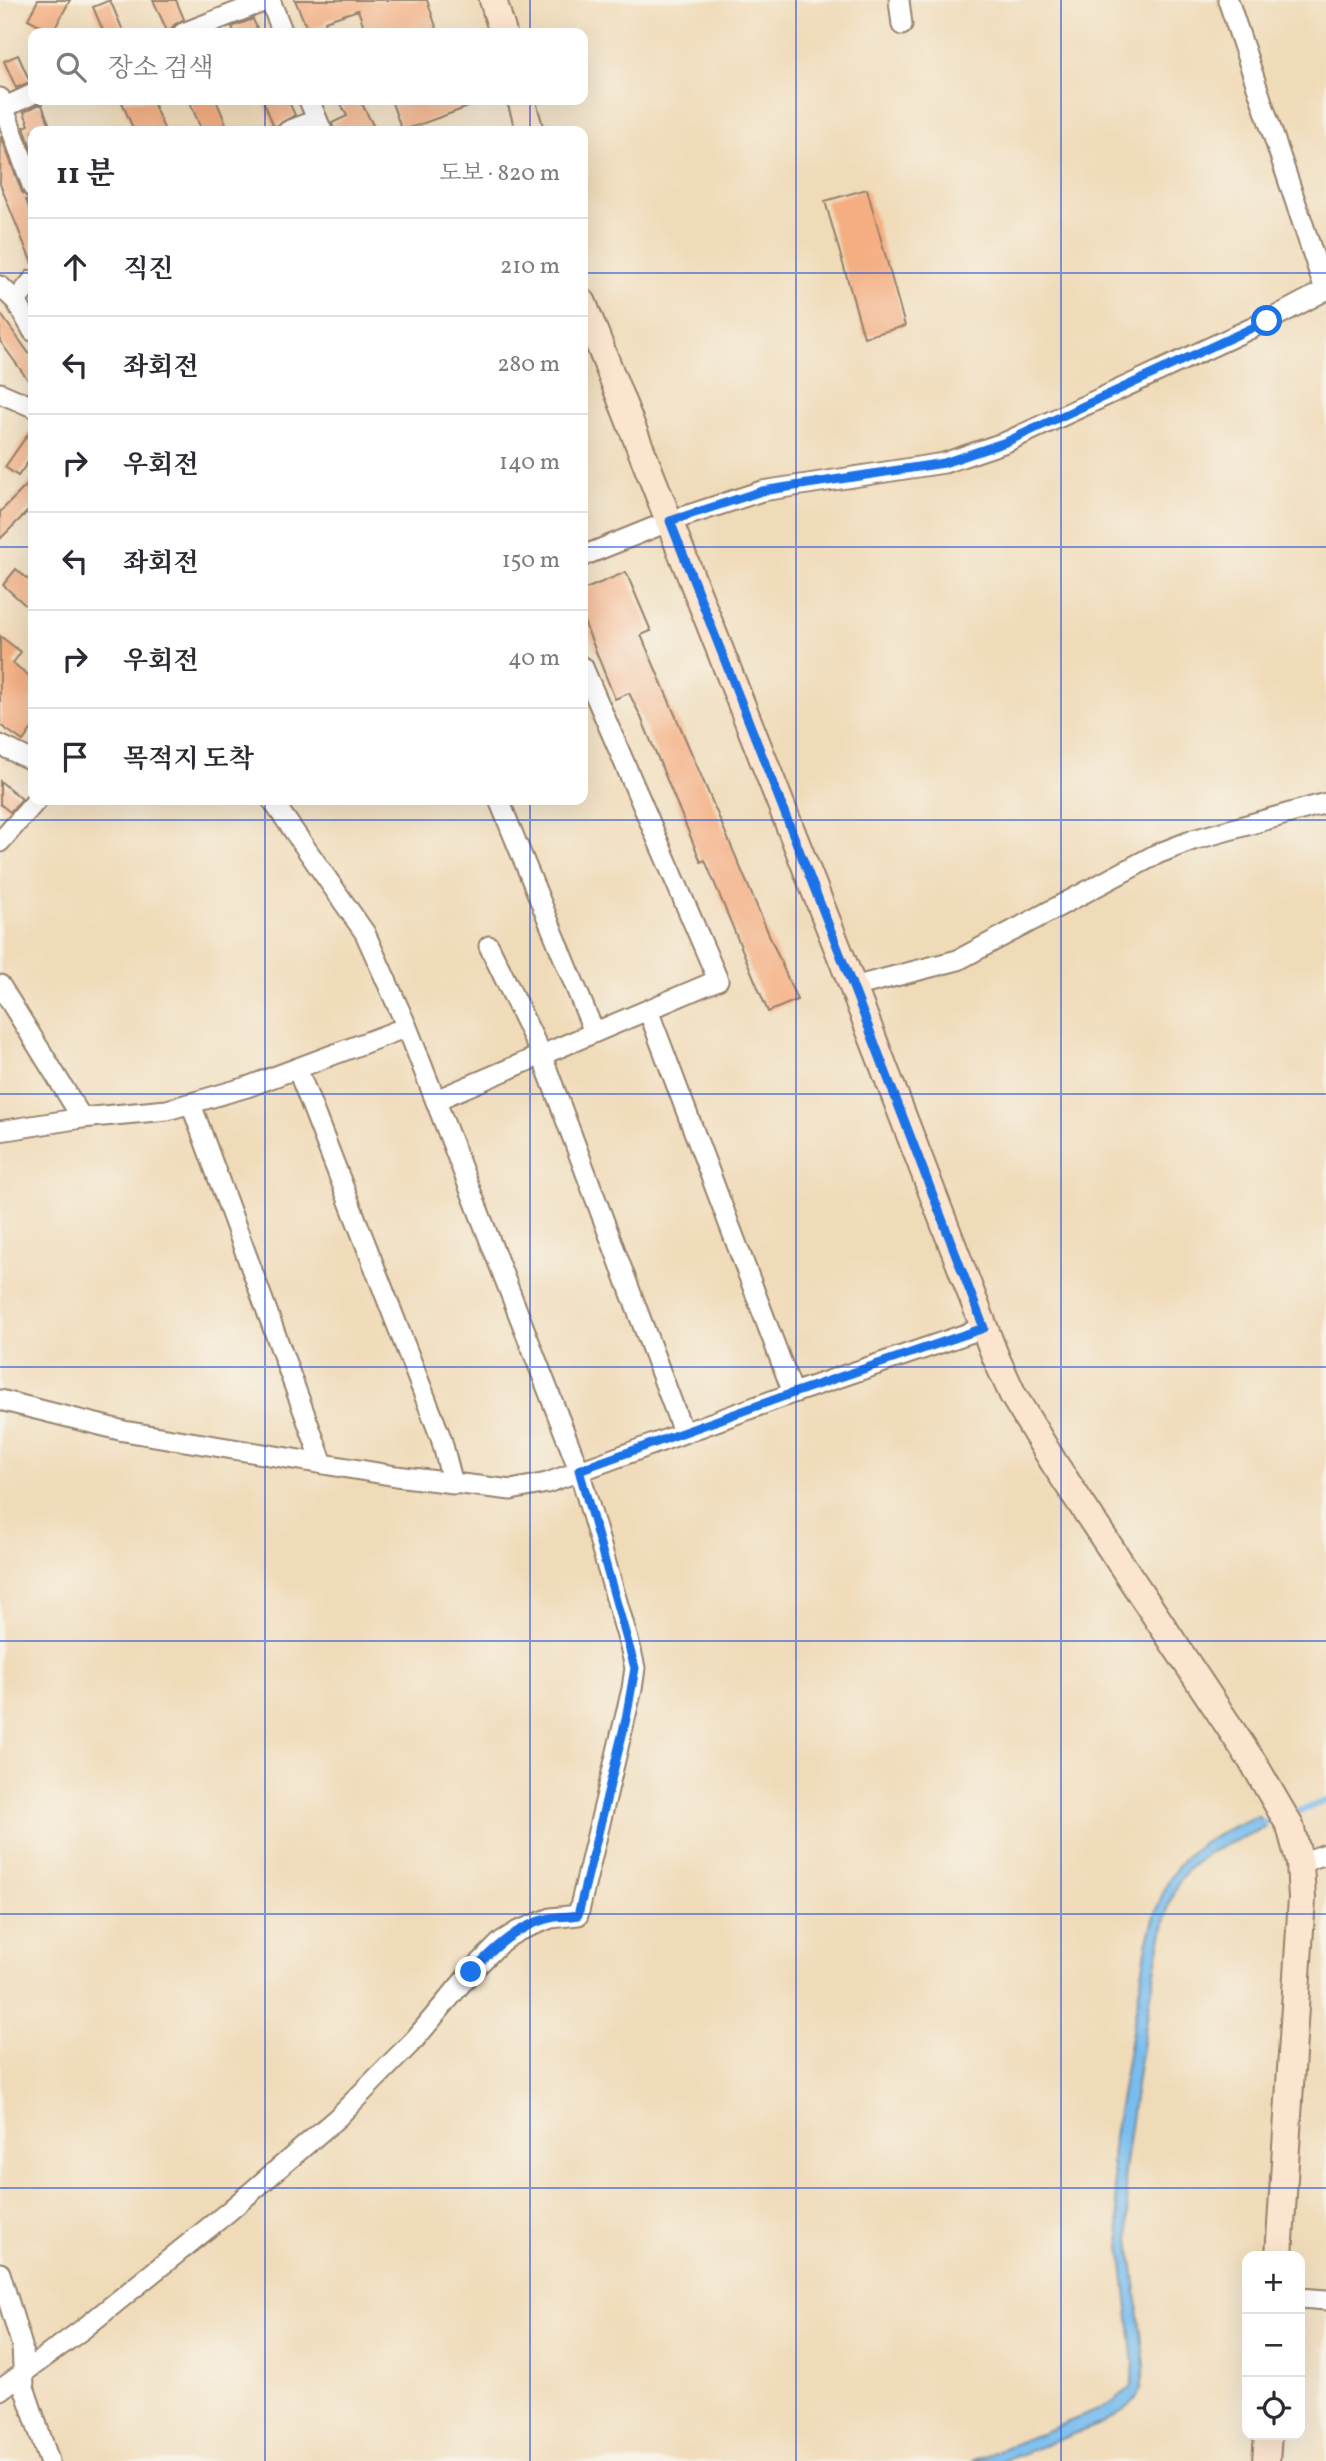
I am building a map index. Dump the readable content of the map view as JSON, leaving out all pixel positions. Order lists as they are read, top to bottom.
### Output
{
  "page": {
    "search": "장소 검색",
    "heading": ["11 분", "도보 · 820 m"],
    "list": [
      ["직진", "210 m"],
      ["좌회전", "280 m"],
      ["우회전", "140 m"],
      ["좌회전", "150 m"],
      ["우회전", "40 m"],
      "목적지 도착"
    ],
    "map_buttons": ["+", "−"]
  }
}
